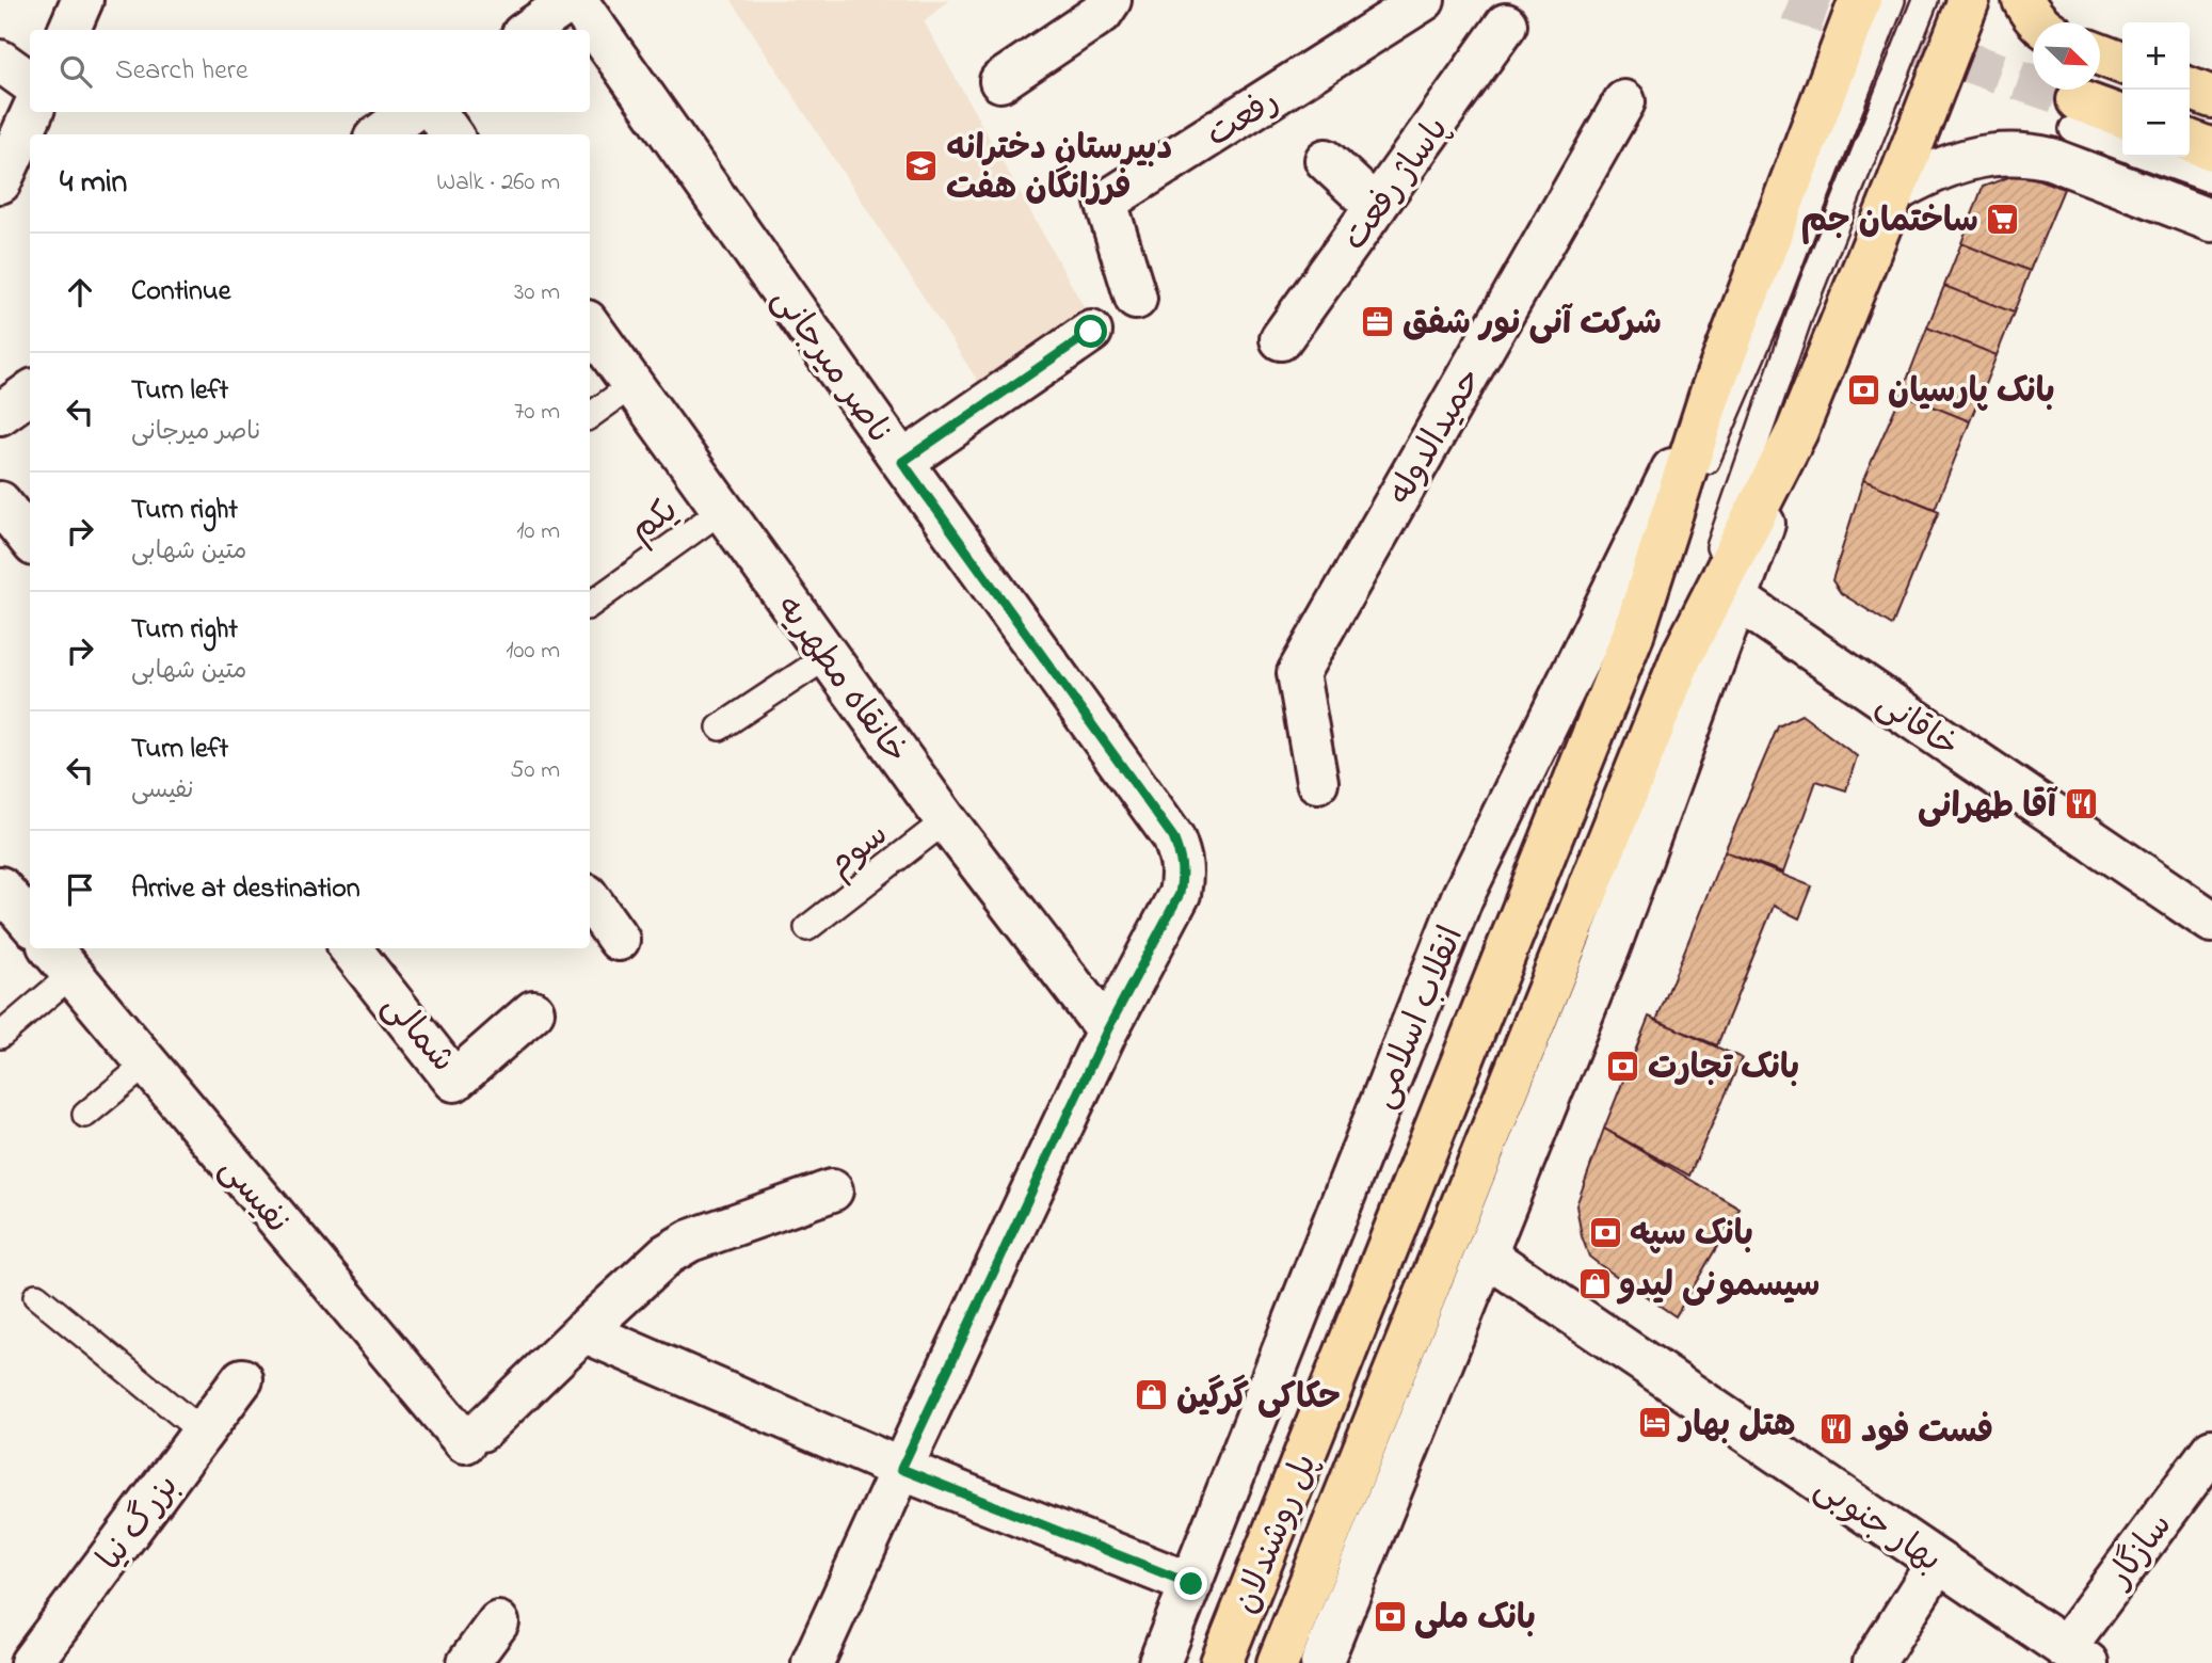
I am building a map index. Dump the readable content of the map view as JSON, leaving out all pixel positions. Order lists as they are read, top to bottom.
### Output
{
  "streets": {
    "main road": ["انقلاب اسلامی", "پل روشندلان"],
    "street": [
      "رفعت",
      "پاساژ رفعت",
      "ناصر میرجانی",
      "حمیدالدوله",
      "خانقاه مطهریه",
      "خاقانی",
      "شمالی",
      "نفیسی",
      "بزرگ نیا",
      "بهار جنوبی",
      "سازگار"
    ],
    "lane": ["یکم", "سوم"]
  },
  "crossings": [
    ["ناصر میرجانی", "خانقاه مطهریه"],
    ["یکم", "خانقاه مطهریه"],
    ["خانقاه مطهریه", "سوم"],
    ["انقلاب اسلامی", "پل روشندلان"],
    ["بهار جنوبی", "سازگار"]
  ],
  "places": {
    "school or university": ["دبیرستان دخترانه فرزانگان هفت"],
    "supermarket": ["ساختمان جم"],
    "office": ["شرکت آنی نور شفق"],
    "bank": [
      "بانک پارسیان",
      "بانک تجارت",
      "بانک سپه",
      "بانک ملی"
    ],
    "restaurant": ["آقا طهرانی", "فست فود"],
    "shop": ["سیسمونی لیدو", "حکاکی گرگین"],
    "hotel": ["هتل بهار"]
  },
  "north": "bottom right",
  "page": {
    "map_buttons": ["+", "−"],
    "search": "Search here",
    "heading": ["4 min", "Walk · 260 m"],
    "list": [
      ["Continue", "30 m"],
      ["Turn left", "ناصر میرجانی", "70 m"],
      ["Turn right", "متین شهابی", "10 m"],
      ["Turn right", "متین شهابی", "100 m"],
      ["Turn left", "نفیسی", "50 m"],
      "Arrive at destination"
    ]
  }
}
